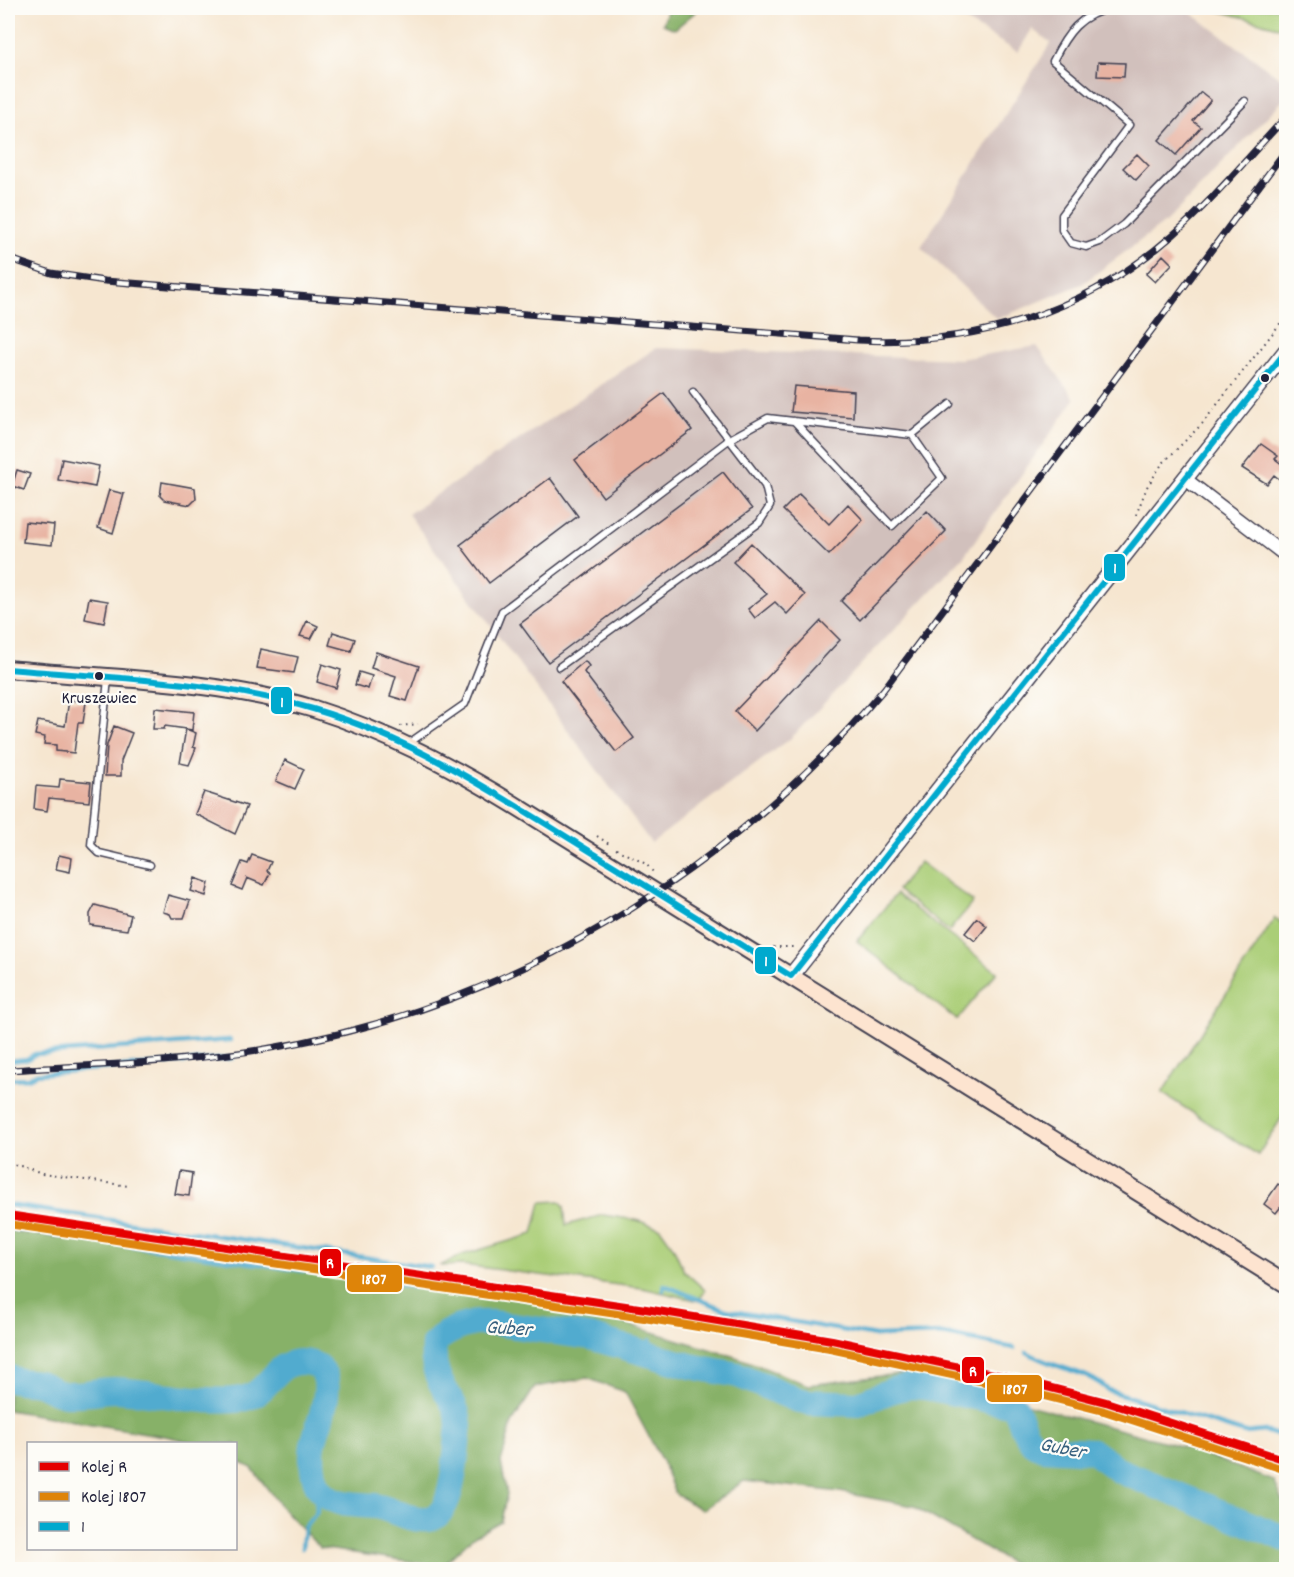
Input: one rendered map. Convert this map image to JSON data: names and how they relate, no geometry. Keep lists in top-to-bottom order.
{
  "water": ["Guber"],
  "places": ["Kruszewiec"],
  "lines": ["transit line 1", "rail line R", "rail line 1807"],
  "legend": ["Kolej R", "Kolej 1807", "1"]
}
